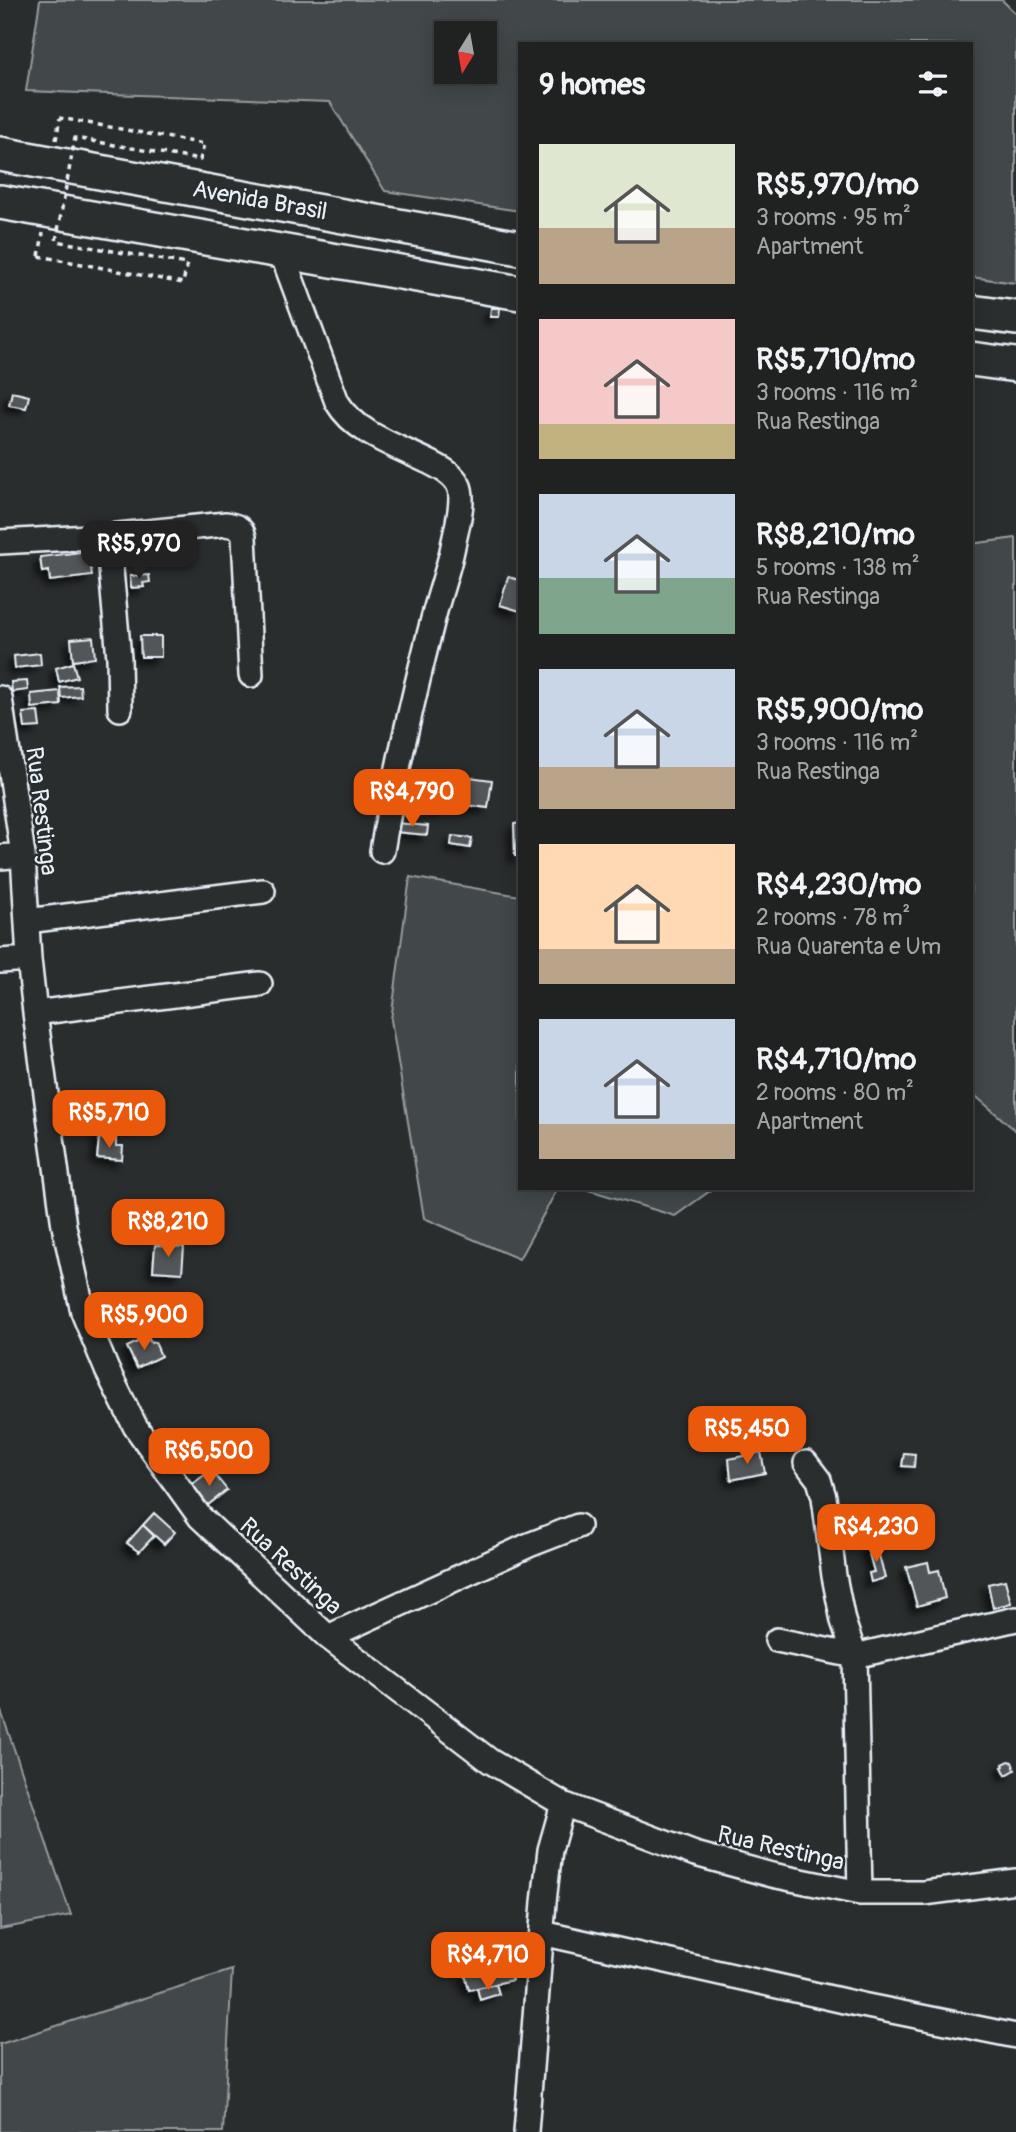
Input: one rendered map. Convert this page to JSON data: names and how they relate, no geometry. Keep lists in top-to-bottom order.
{
  "streets": {
    "highway": ["Avenida Brasil"],
    "street": ["Rua Restinga"]
  },
  "north": "bottom",
  "page": {
    "heading": "9 homes",
    "list": [
      {
        "name": "R$5,970/mo",
        "note": "3 rooms · 95 m² · Apartment"
      },
      {
        "name": "R$5,710/mo",
        "note": "3 rooms · 116 m² · Rua Restinga"
      },
      {
        "name": "R$8,210/mo",
        "note": "5 rooms · 138 m² · Rua Restinga"
      },
      {
        "name": "R$5,900/mo",
        "note": "3 rooms · 116 m² · Rua Restinga"
      },
      {
        "name": "R$4,230/mo",
        "note": "2 rooms · 78 m² · Rua Quarenta e Um"
      },
      {
        "name": "R$4,710/mo",
        "note": "2 rooms · 80 m² · Apartment"
      }
    ],
    "price": [
      "R$5,970",
      "R$4,790",
      "R$5,710",
      "R$8,210",
      "R$5,900",
      "R$5,450",
      "R$6,500",
      "R$4,230",
      "R$4,710"
    ]
  }
}
